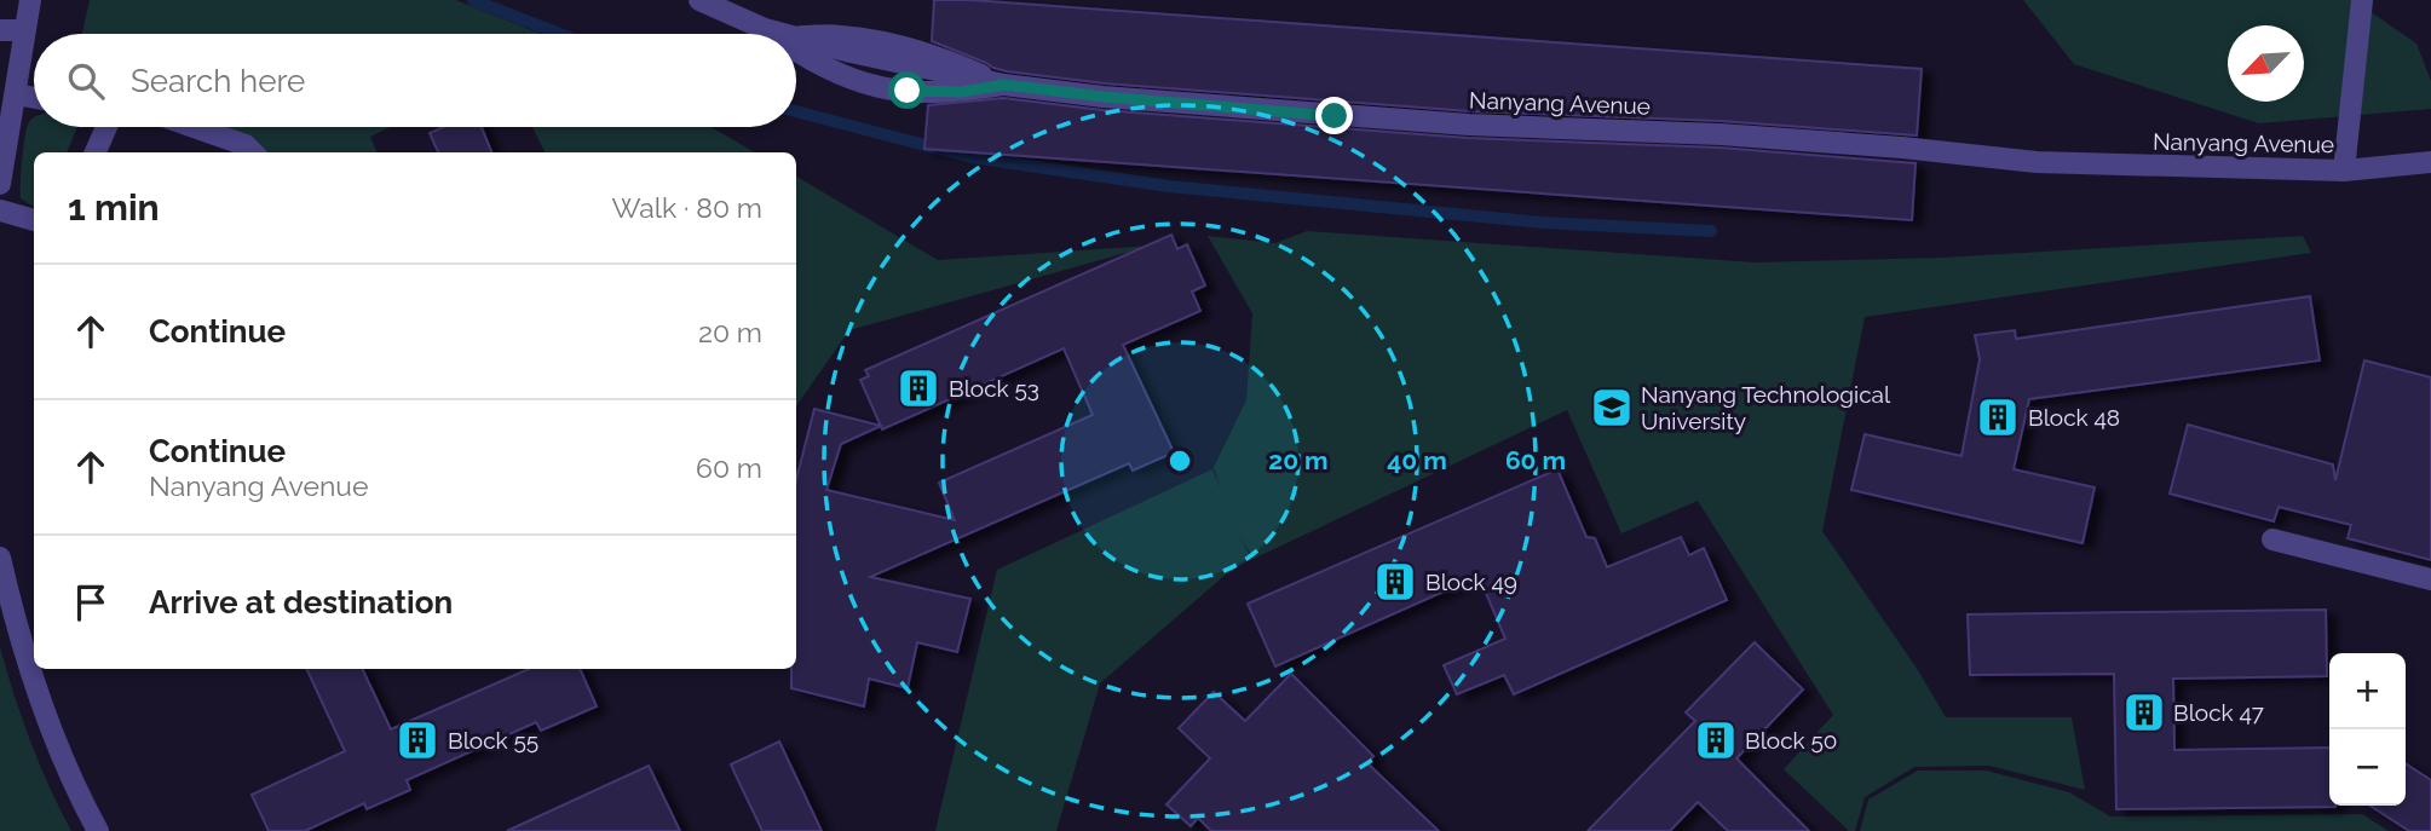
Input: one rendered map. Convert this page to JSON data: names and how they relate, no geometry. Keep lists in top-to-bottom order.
{
  "streets": {
    "street": ["Nanyang Avenue"]
  },
  "places": {
    "building": [
      "Block 53",
      "Block 48",
      "Block 49",
      "Block 47",
      "Block 55",
      "Block 50"
    ],
    "school or university": ["Nanyang Technological University"]
  },
  "north": "bottom left",
  "page": {
    "search": "Search here",
    "heading": ["1 min", "Walk · 80 m"],
    "list": [
      ["Continue", "20 m"],
      ["Continue", "Nanyang Avenue", "60 m"],
      "Arrive at destination"
    ],
    "map_buttons": ["+", "−"]
  },
  "rings": ["20 m", "40 m", "60 m"]
}
